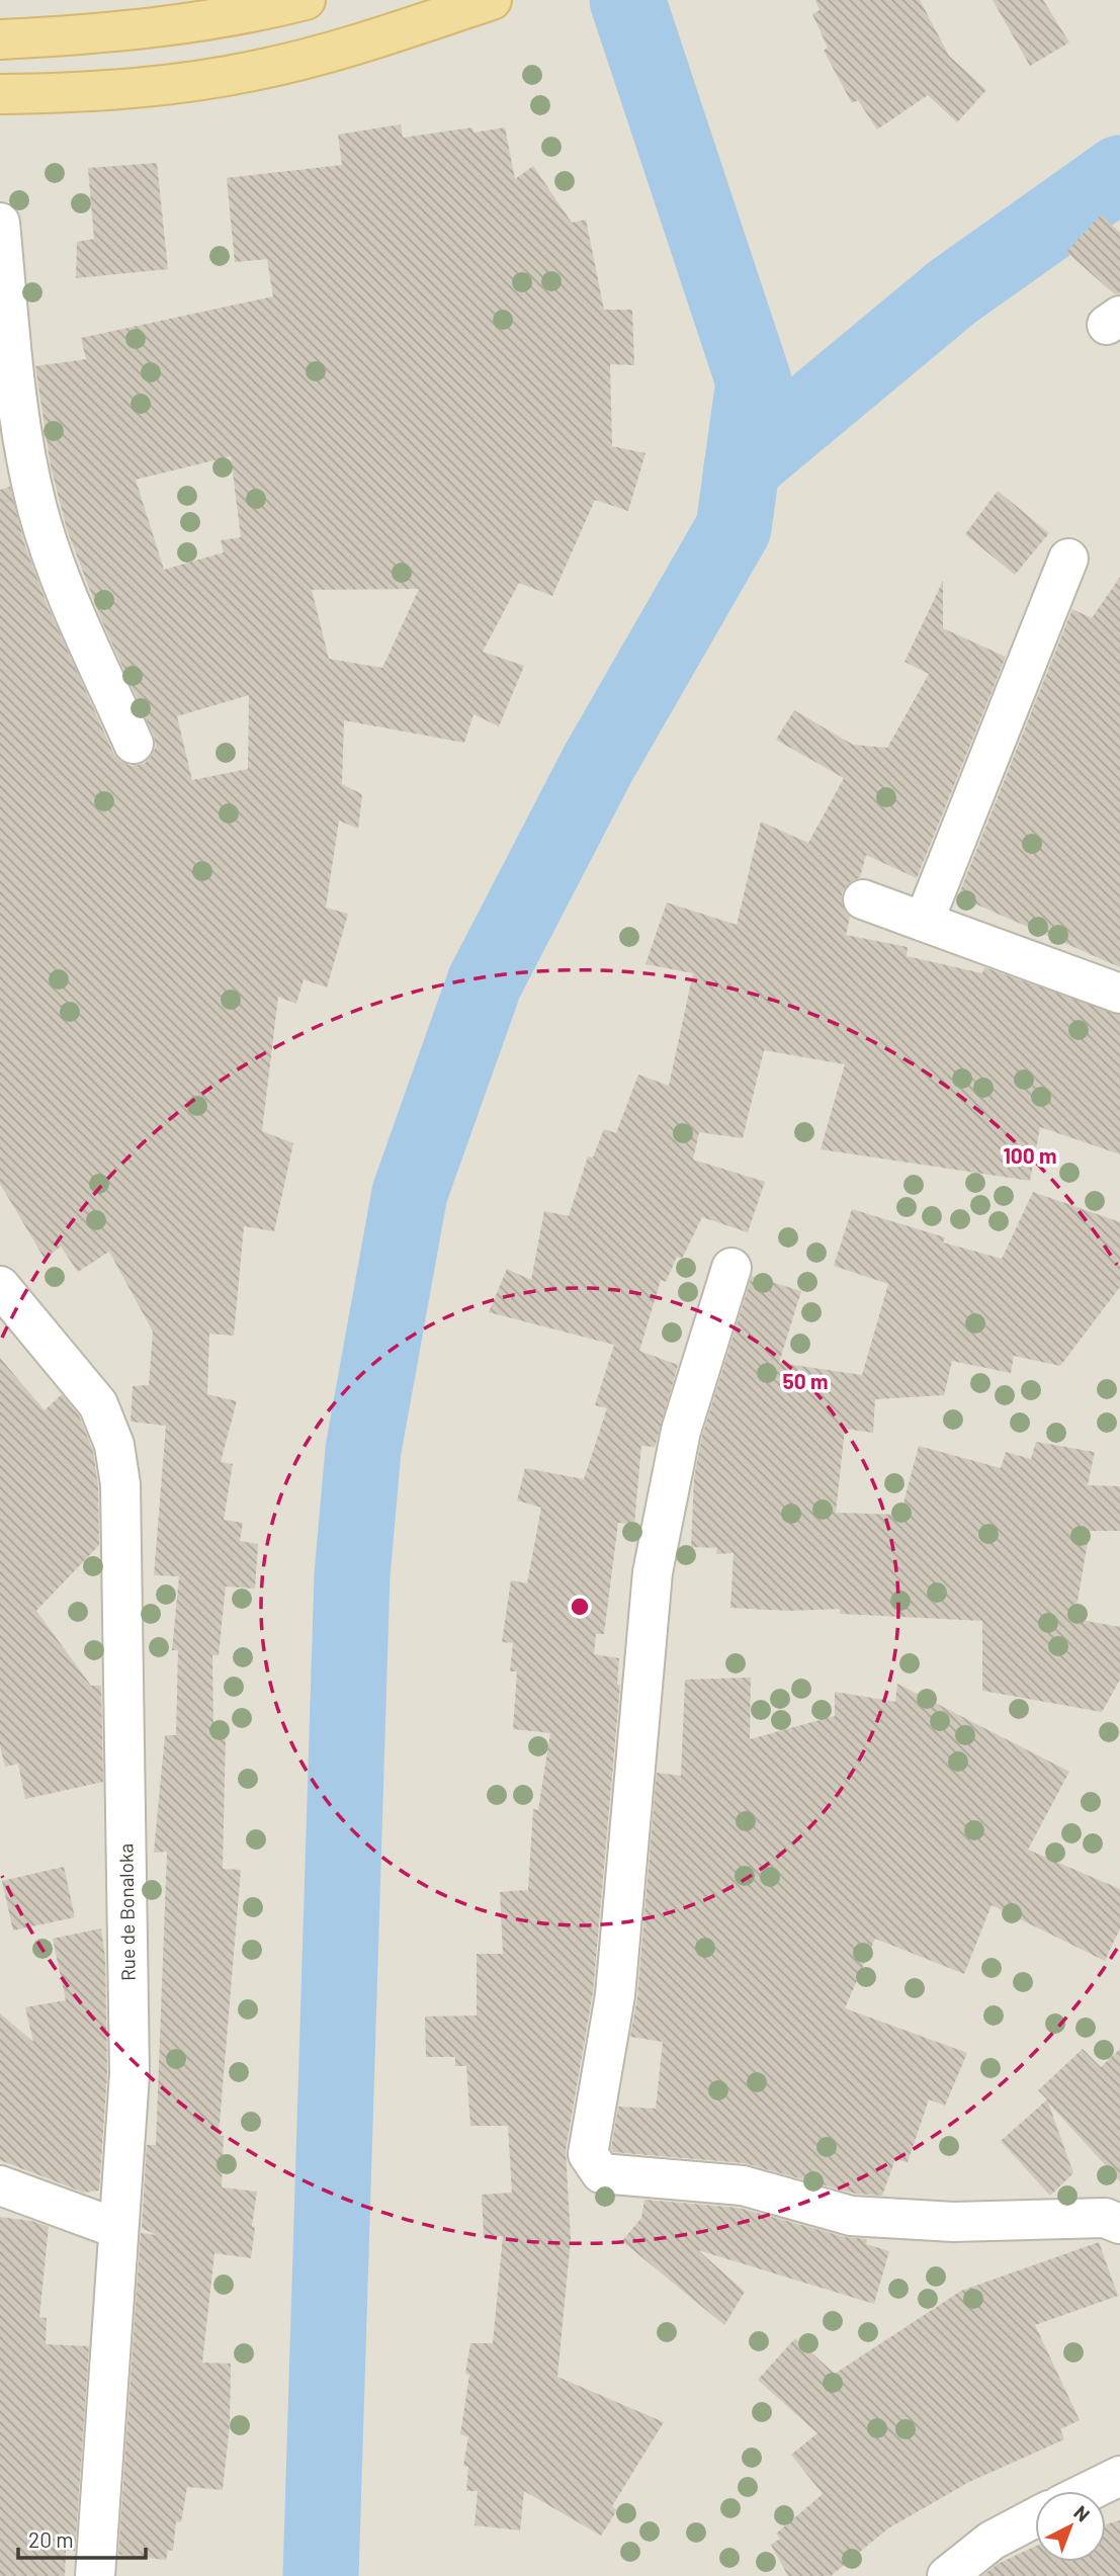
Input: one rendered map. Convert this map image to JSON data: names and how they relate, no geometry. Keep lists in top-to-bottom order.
{
  "streets": {
    "street": ["Rue de Bonaloka"]
  },
  "scale_bar": "20 m",
  "north": "top right",
  "rings": ["100 m", "50 m"]
}
